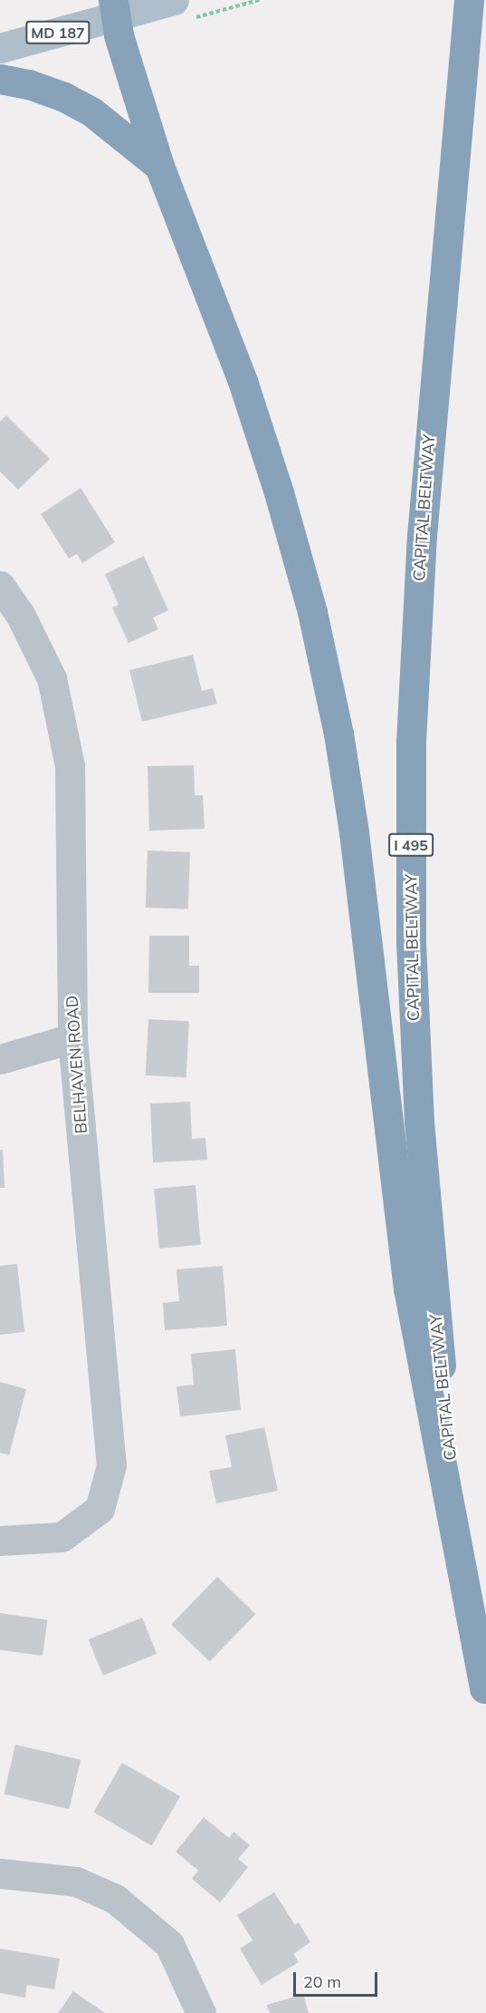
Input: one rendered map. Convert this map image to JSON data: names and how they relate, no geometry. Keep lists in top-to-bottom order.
{
  "streets": {
    "highway": ["CAPITAL BELTWAY", "I 495"],
    "main road": ["MD 187"],
    "street": ["BELHAVEN ROAD"]
  },
  "scale_bar": "20 m"
}
